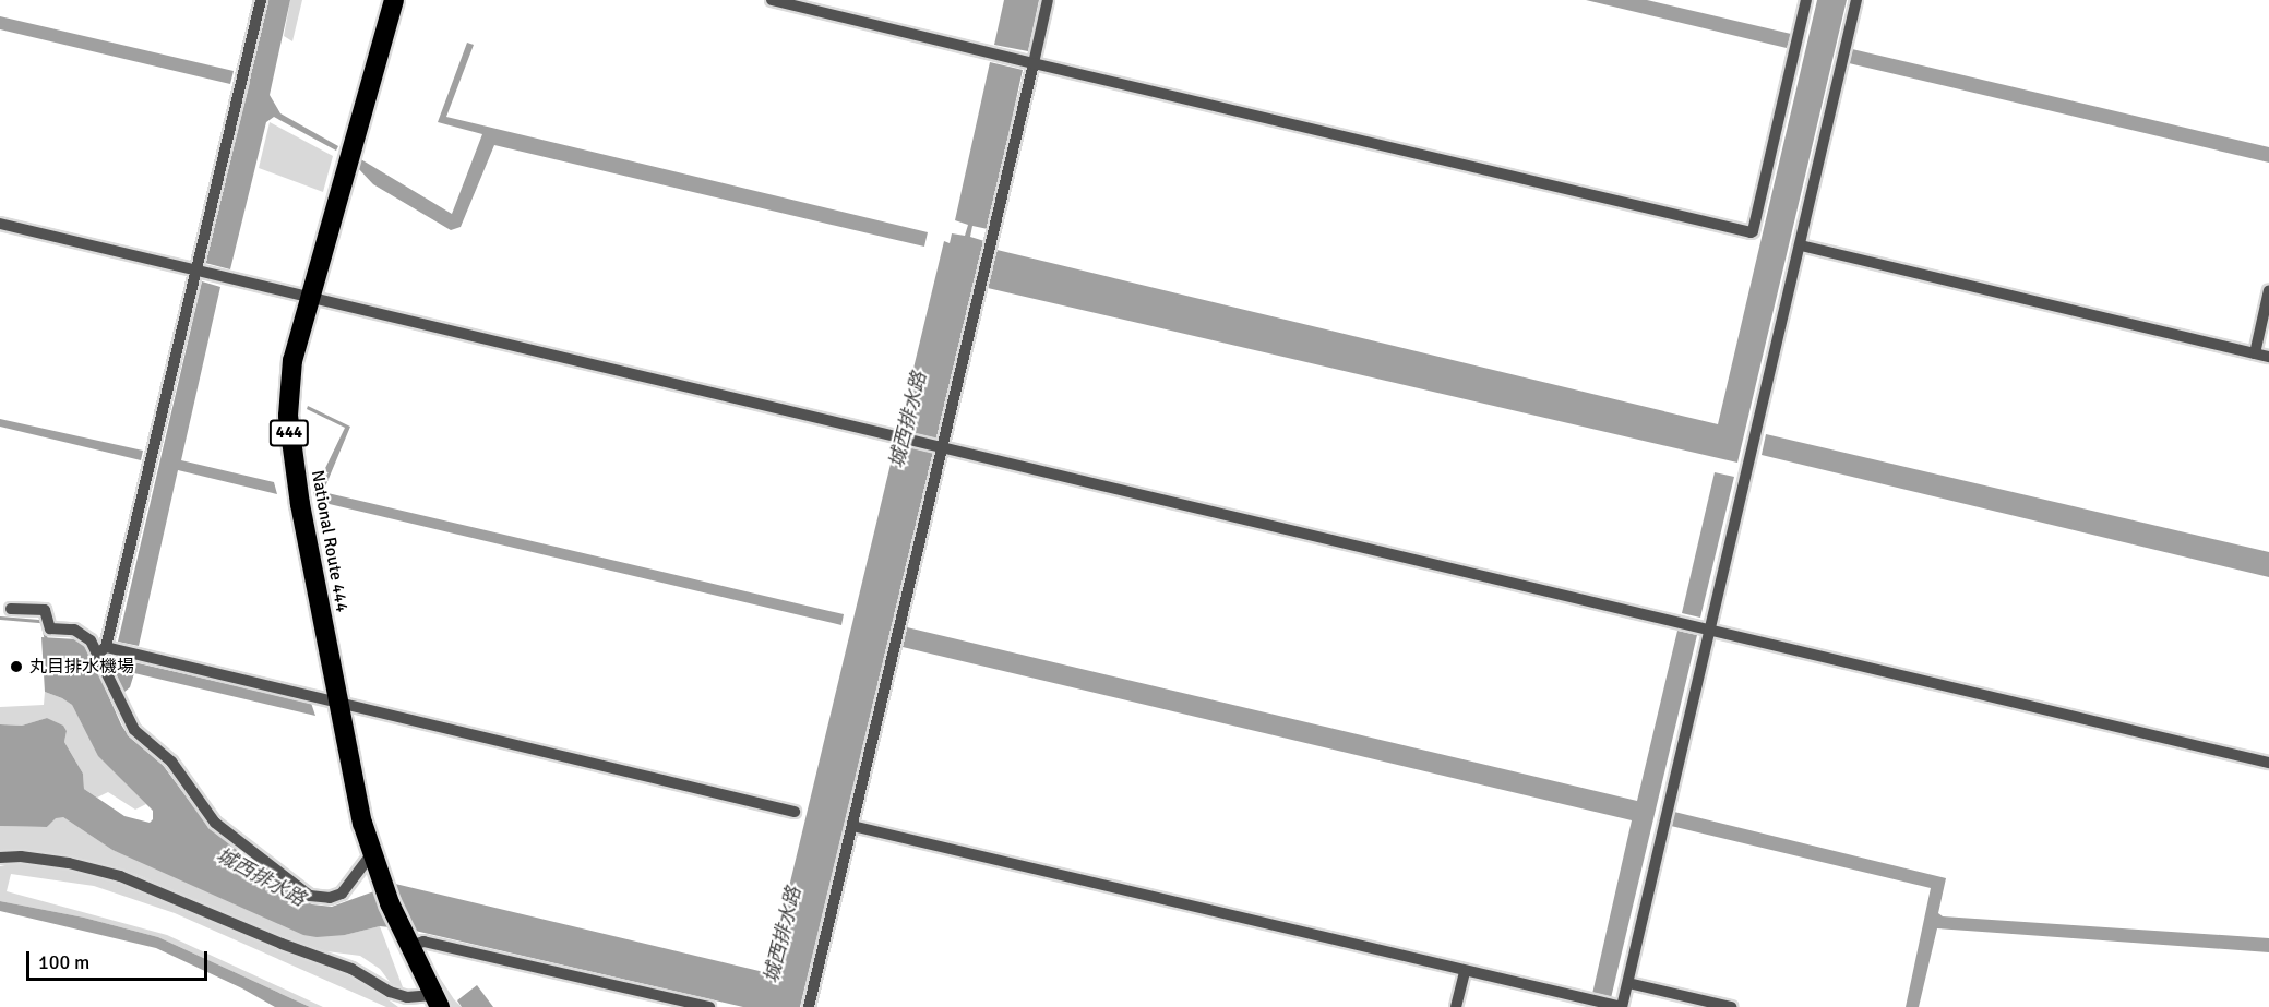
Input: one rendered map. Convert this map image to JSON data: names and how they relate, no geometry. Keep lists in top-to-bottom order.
{
  "streets": {
    "highway": ["444", "National Route 444"]
  },
  "water": ["城西排水路"],
  "places": ["丸目排水機場"],
  "scale_bar": "100 m"
}
